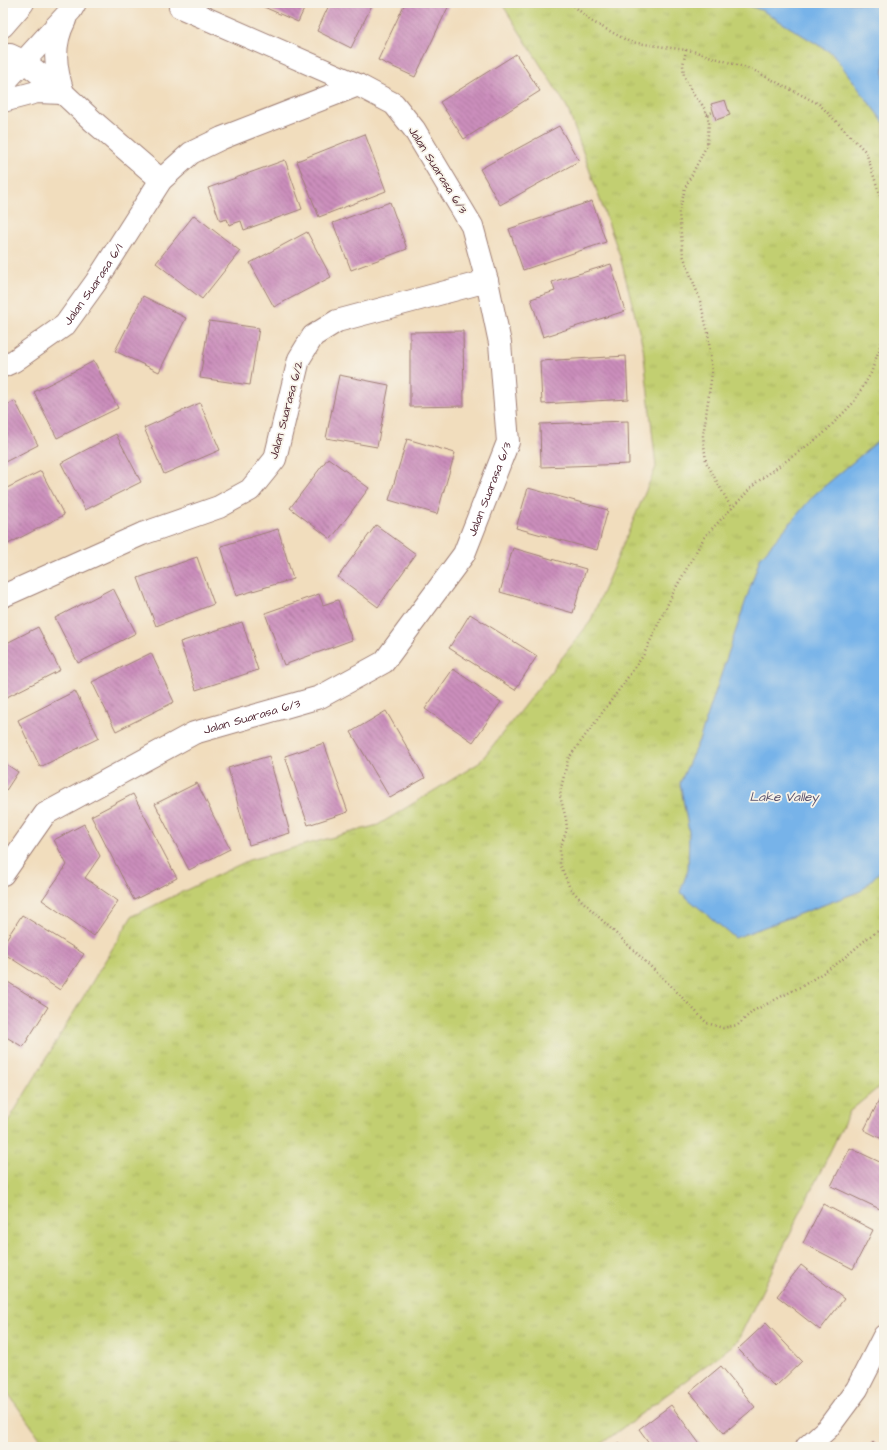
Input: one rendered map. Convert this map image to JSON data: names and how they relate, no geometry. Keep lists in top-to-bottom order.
{
  "streets": {
    "street": ["Jalan Suarasa 6/3", "Jalan Suarasa 6/1", "Jalan Suarasa 6/2"]
  },
  "crossings": [
    ["Jalan Suarasa 6/3", "Jalan Suarasa 6/1"],
    ["Jalan Suarasa 6/3", "Jalan Suarasa 6/2"]
  ],
  "water": ["Lake Valley"]
}
